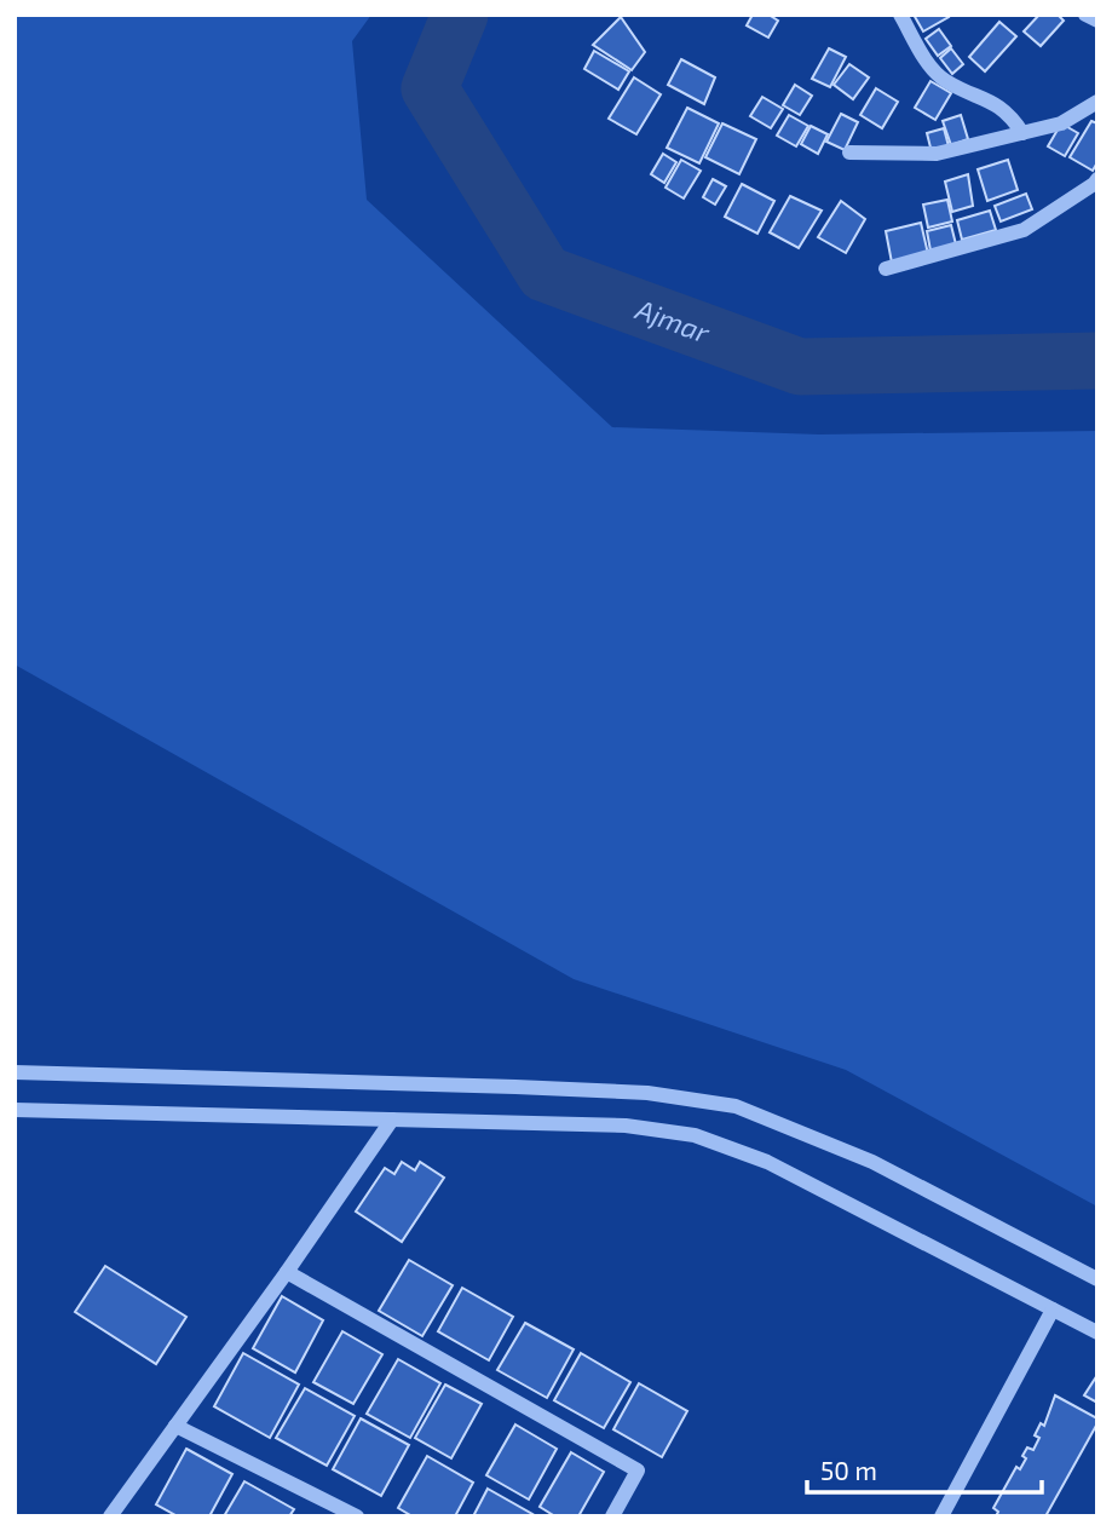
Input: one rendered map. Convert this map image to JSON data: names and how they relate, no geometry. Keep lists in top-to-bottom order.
{
  "water": ["Ajmar"],
  "scale_bar": "50 m"
}
